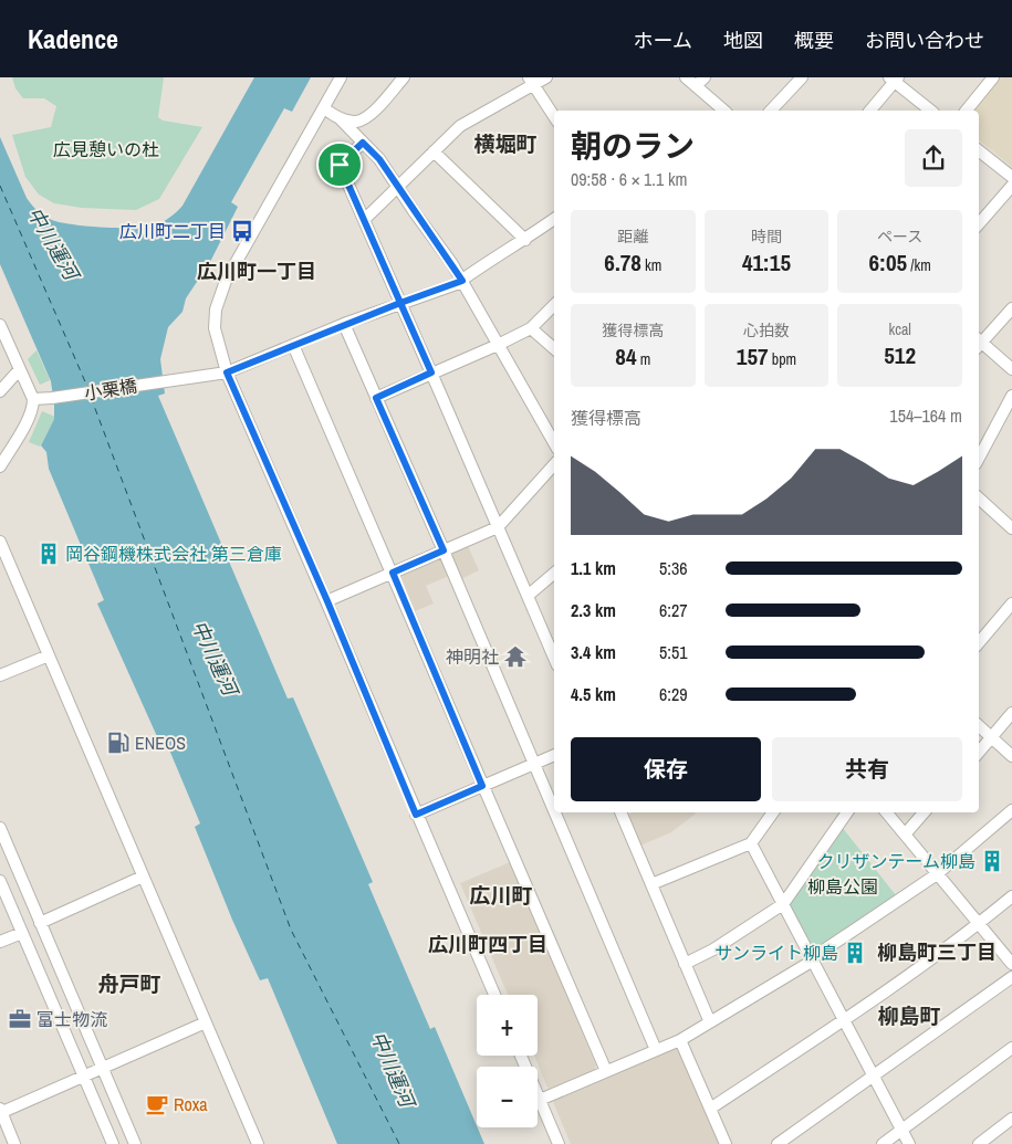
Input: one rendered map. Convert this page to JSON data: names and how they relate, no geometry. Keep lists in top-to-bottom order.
{
  "streets": {
    "street": ["小栗橋"]
  },
  "districts": [
    "横堀町",
    "広川町一丁目",
    "広川町",
    "広川町四丁目",
    "柳島町三丁目",
    "舟戸町",
    "柳島町"
  ],
  "water": ["中川運河"],
  "parks": ["広見憩いの杜", "柳島公園"],
  "places": {
    "bus stop": ["広川町二丁目"],
    "building": ["岡谷鋼機株式会社 第三倉庫", "クリザンテーム柳島", "サンライト柳島"],
    "temple": ["神明社"],
    "fuel station": ["ENEOS"],
    "office": ["富士物流"],
    "cafe": ["Roxa"]
  },
  "page": {
    "header": "Kadence",
    "nav": [
      "ホーム",
      "地図",
      "概要",
      "お問い合わせ"
    ],
    "heading": ["朝のラン", "09:58 · 6 × 1.1 km"],
    "stats": [
      ["距離", "6.78 km"],
      ["時間", "41:15"],
      ["ペース", "6:05 /km"],
      ["獲得標高", "84 m"],
      ["心拍数", "157 bpm"],
      ["kcal", "512"]
    ],
    "chart": ["獲得標高", "154–164 m"],
    "list": [
      {
        "name": "1.1 km",
        "note": "5:36"
      },
      {
        "name": "2.3 km",
        "note": "6:27"
      },
      {
        "name": "3.4 km",
        "note": "5:51"
      },
      {
        "name": "4.5 km",
        "note": "6:29"
      }
    ],
    "buttons": ["保存", "共有"],
    "map_buttons": ["+", "−"]
  }
}
